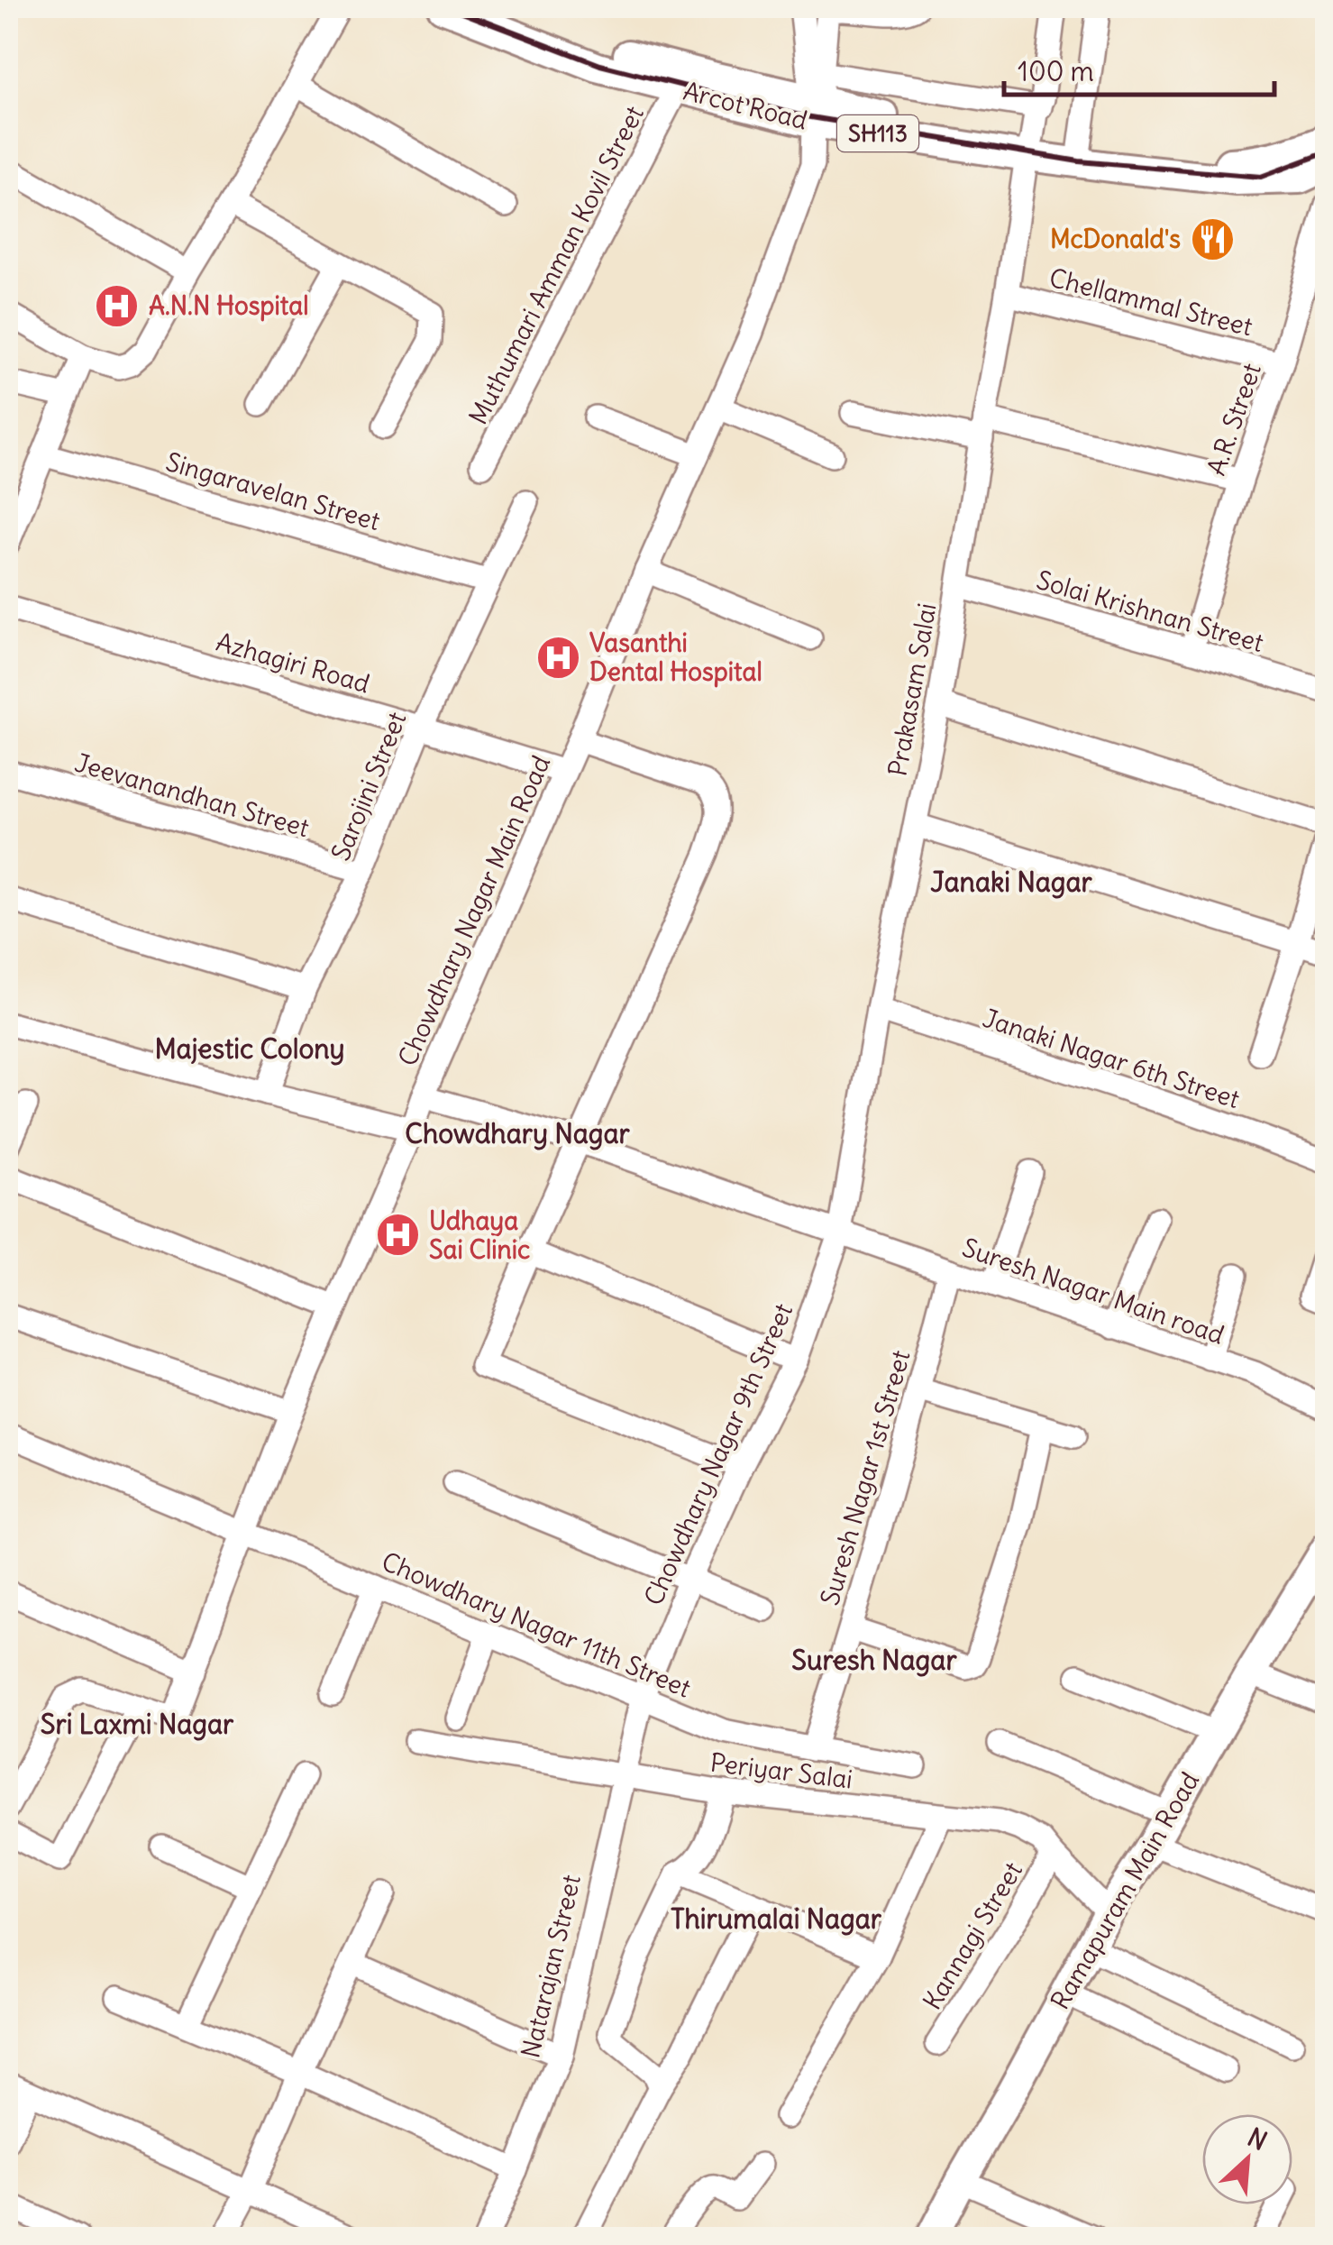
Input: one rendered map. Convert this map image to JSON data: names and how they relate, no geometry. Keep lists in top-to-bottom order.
{
  "streets": {
    "main road": ["Arcot Road", "SH113", "Ramapuram Main Road"],
    "street": [
      "Muthumari Amman Kovil Street",
      "Chellammal Street",
      "A.R. Street",
      "Singaravelan Street",
      "Solai Krishnan Street",
      "Azhagiri Road",
      "Prakasam Salai",
      "Sarojini Street",
      "Jeevanandhan Street",
      "Chowdhary Nagar Main Road",
      "Janaki Nagar 6th Street",
      "Suresh Nagar Main road",
      "Chowdhary Nagar 9th Street",
      "Suresh Nagar 1st Street",
      "Chowdhary Nagar 11th Street",
      "Periyar Salai",
      "Kannagi Street",
      "Natarajan Street"
    ]
  },
  "crossings": [
    ["Arcot Road", "Muthumari Amman Kovil Street"],
    ["Arcot Road", "Prakasam Salai"],
    ["Arcot Road", "Chowdhary Nagar Main Road"],
    ["Chellammal Street", "A.R. Street"],
    ["Chellammal Street", "Prakasam Salai"],
    ["A.R. Street", "Solai Krishnan Street"],
    ["Singaravelan Street", "Sarojini Street"],
    ["Solai Krishnan Street", "Prakasam Salai"],
    ["Azhagiri Road", "Sarojini Street"],
    ["Azhagiri Road", "Chowdhary Nagar Main Road"],
    ["Prakasam Salai", "Janaki Nagar 6th Street"],
    ["Prakasam Salai", "Suresh Nagar Main road"],
    ["Prakasam Salai", "Chowdhary Nagar 9th Street"],
    ["Sarojini Street", "Jeevanandhan Street"],
    ["Chowdhary Nagar Main Road", "Suresh Nagar Main road"],
    ["Chowdhary Nagar Main Road", "Chowdhary Nagar 11th Street"],
    ["Suresh Nagar Main road", "Chowdhary Nagar 9th Street"],
    ["Suresh Nagar Main road", "Suresh Nagar 1st Street"],
    ["Chowdhary Nagar 9th Street", "Chowdhary Nagar 11th Street"],
    ["Chowdhary Nagar 9th Street", "Natarajan Street"],
    ["Suresh Nagar 1st Street", "Chowdhary Nagar 11th Street"],
    ["Chowdhary Nagar 11th Street", "Natarajan Street"],
    ["Periyar Salai", "Ramapuram Main Road"],
    ["Periyar Salai", "Kannagi Street"],
    ["Periyar Salai", "Natarajan Street"]
  ],
  "districts": [
    "Janaki Nagar",
    "Majestic Colony",
    "Chowdhary Nagar",
    "Suresh Nagar",
    "Sri Laxmi Nagar",
    "Thirumalai Nagar"
  ],
  "places": {
    "restaurant": ["McDonald's"],
    "hospital": ["A.N.N Hospital", "Vasanthi Dental Hospital", "Udhaya Sai Clinic"]
  },
  "scale_bar": "100 m",
  "north": "top right"
}
